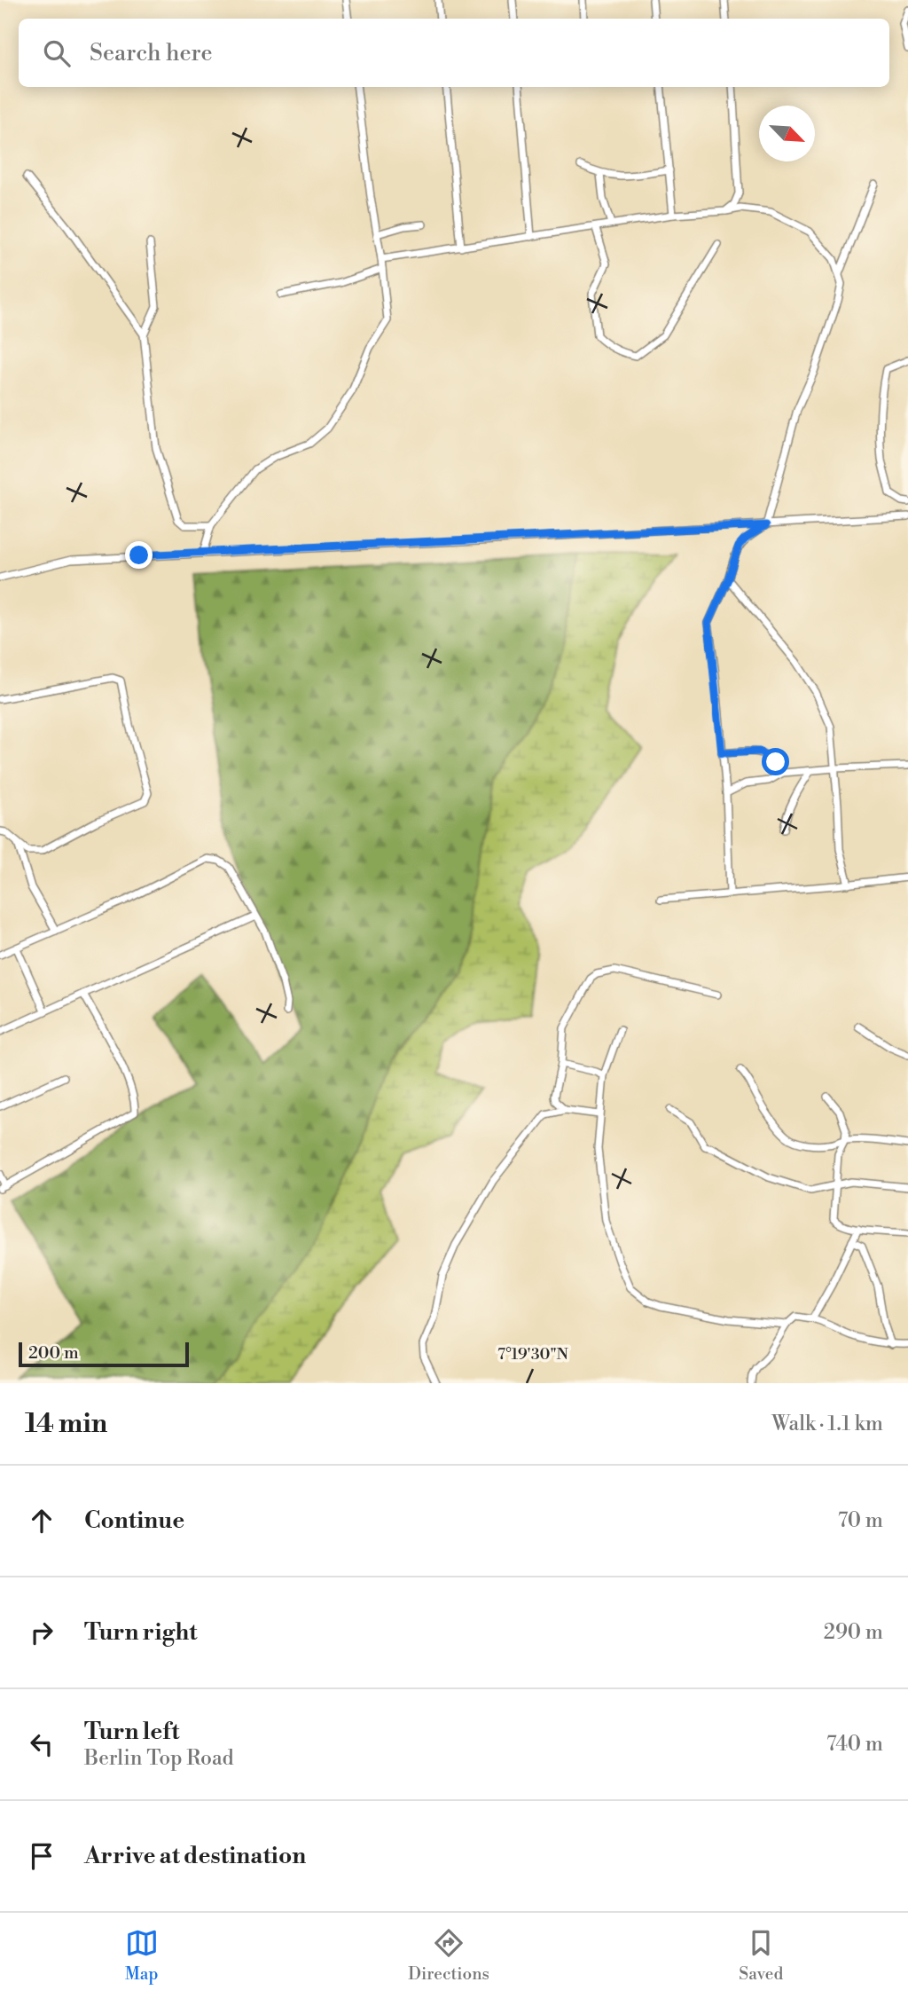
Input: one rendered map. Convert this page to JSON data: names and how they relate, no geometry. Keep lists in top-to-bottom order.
{
  "scale_bar": "200 m",
  "north": "bottom right",
  "page": {
    "search": "Search here",
    "scale": "200 m",
    "heading": ["14 min", "Walk · 1.1 km"],
    "list": [
      ["Continue", "70 m"],
      ["Turn right", "290 m"],
      ["Turn left", "Berlin Top Road", "740 m"],
      "Arrive at destination"
    ],
    "nav": ["Map", "Directions", "Saved"]
  },
  "coordinates": ["7°19'30\"N"]
}
